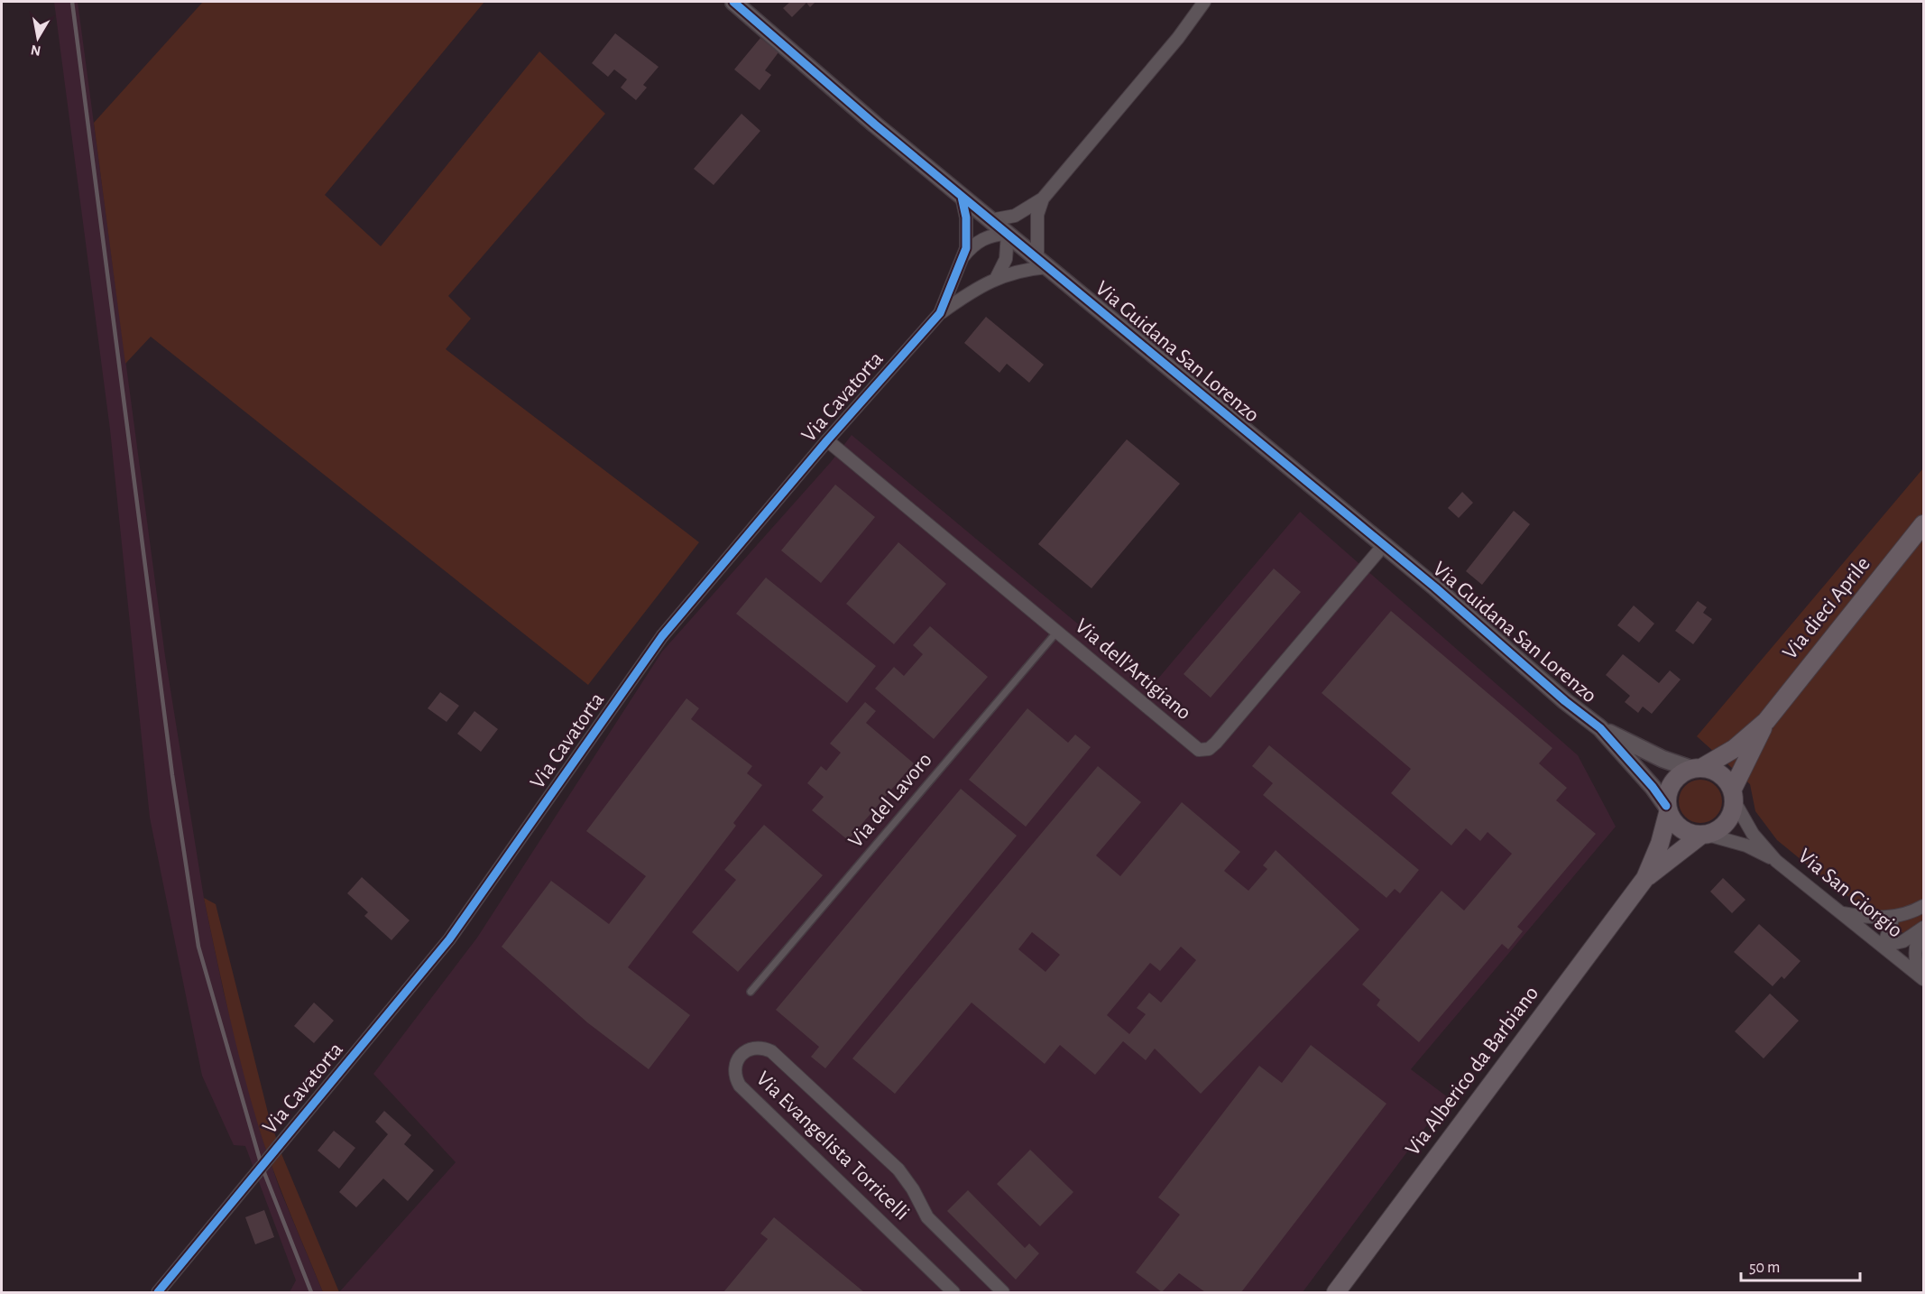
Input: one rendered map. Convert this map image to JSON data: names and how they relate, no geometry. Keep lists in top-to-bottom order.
{
  "streets": {
    "main road": ["Via dieci Aprile", "Via Alberico da Barbiano"],
    "street": [
      "Via Guidana San Lorenzo",
      "Via Cavatorta",
      "Via dell'Artigiano",
      "Via San Giorgio",
      "Via Evangelista Torricelli"
    ],
    "lane": ["Via del Lavoro"]
  },
  "crossings": [
    ["Via Guidana San Lorenzo", "Via Cavatorta"],
    ["Via Guidana San Lorenzo", "Via dell'Artigiano"],
    ["Via Cavatorta", "Via dell'Artigiano"],
    ["Via dieci Aprile", "Via San Giorgio"],
    ["Via dieci Aprile", "Via Alberico da Barbiano"],
    ["Via dell'Artigiano", "Via del Lavoro"],
    ["Via San Giorgio", "Via Alberico da Barbiano"]
  ],
  "scale_bar": "50 m",
  "north": "bottom"
}
